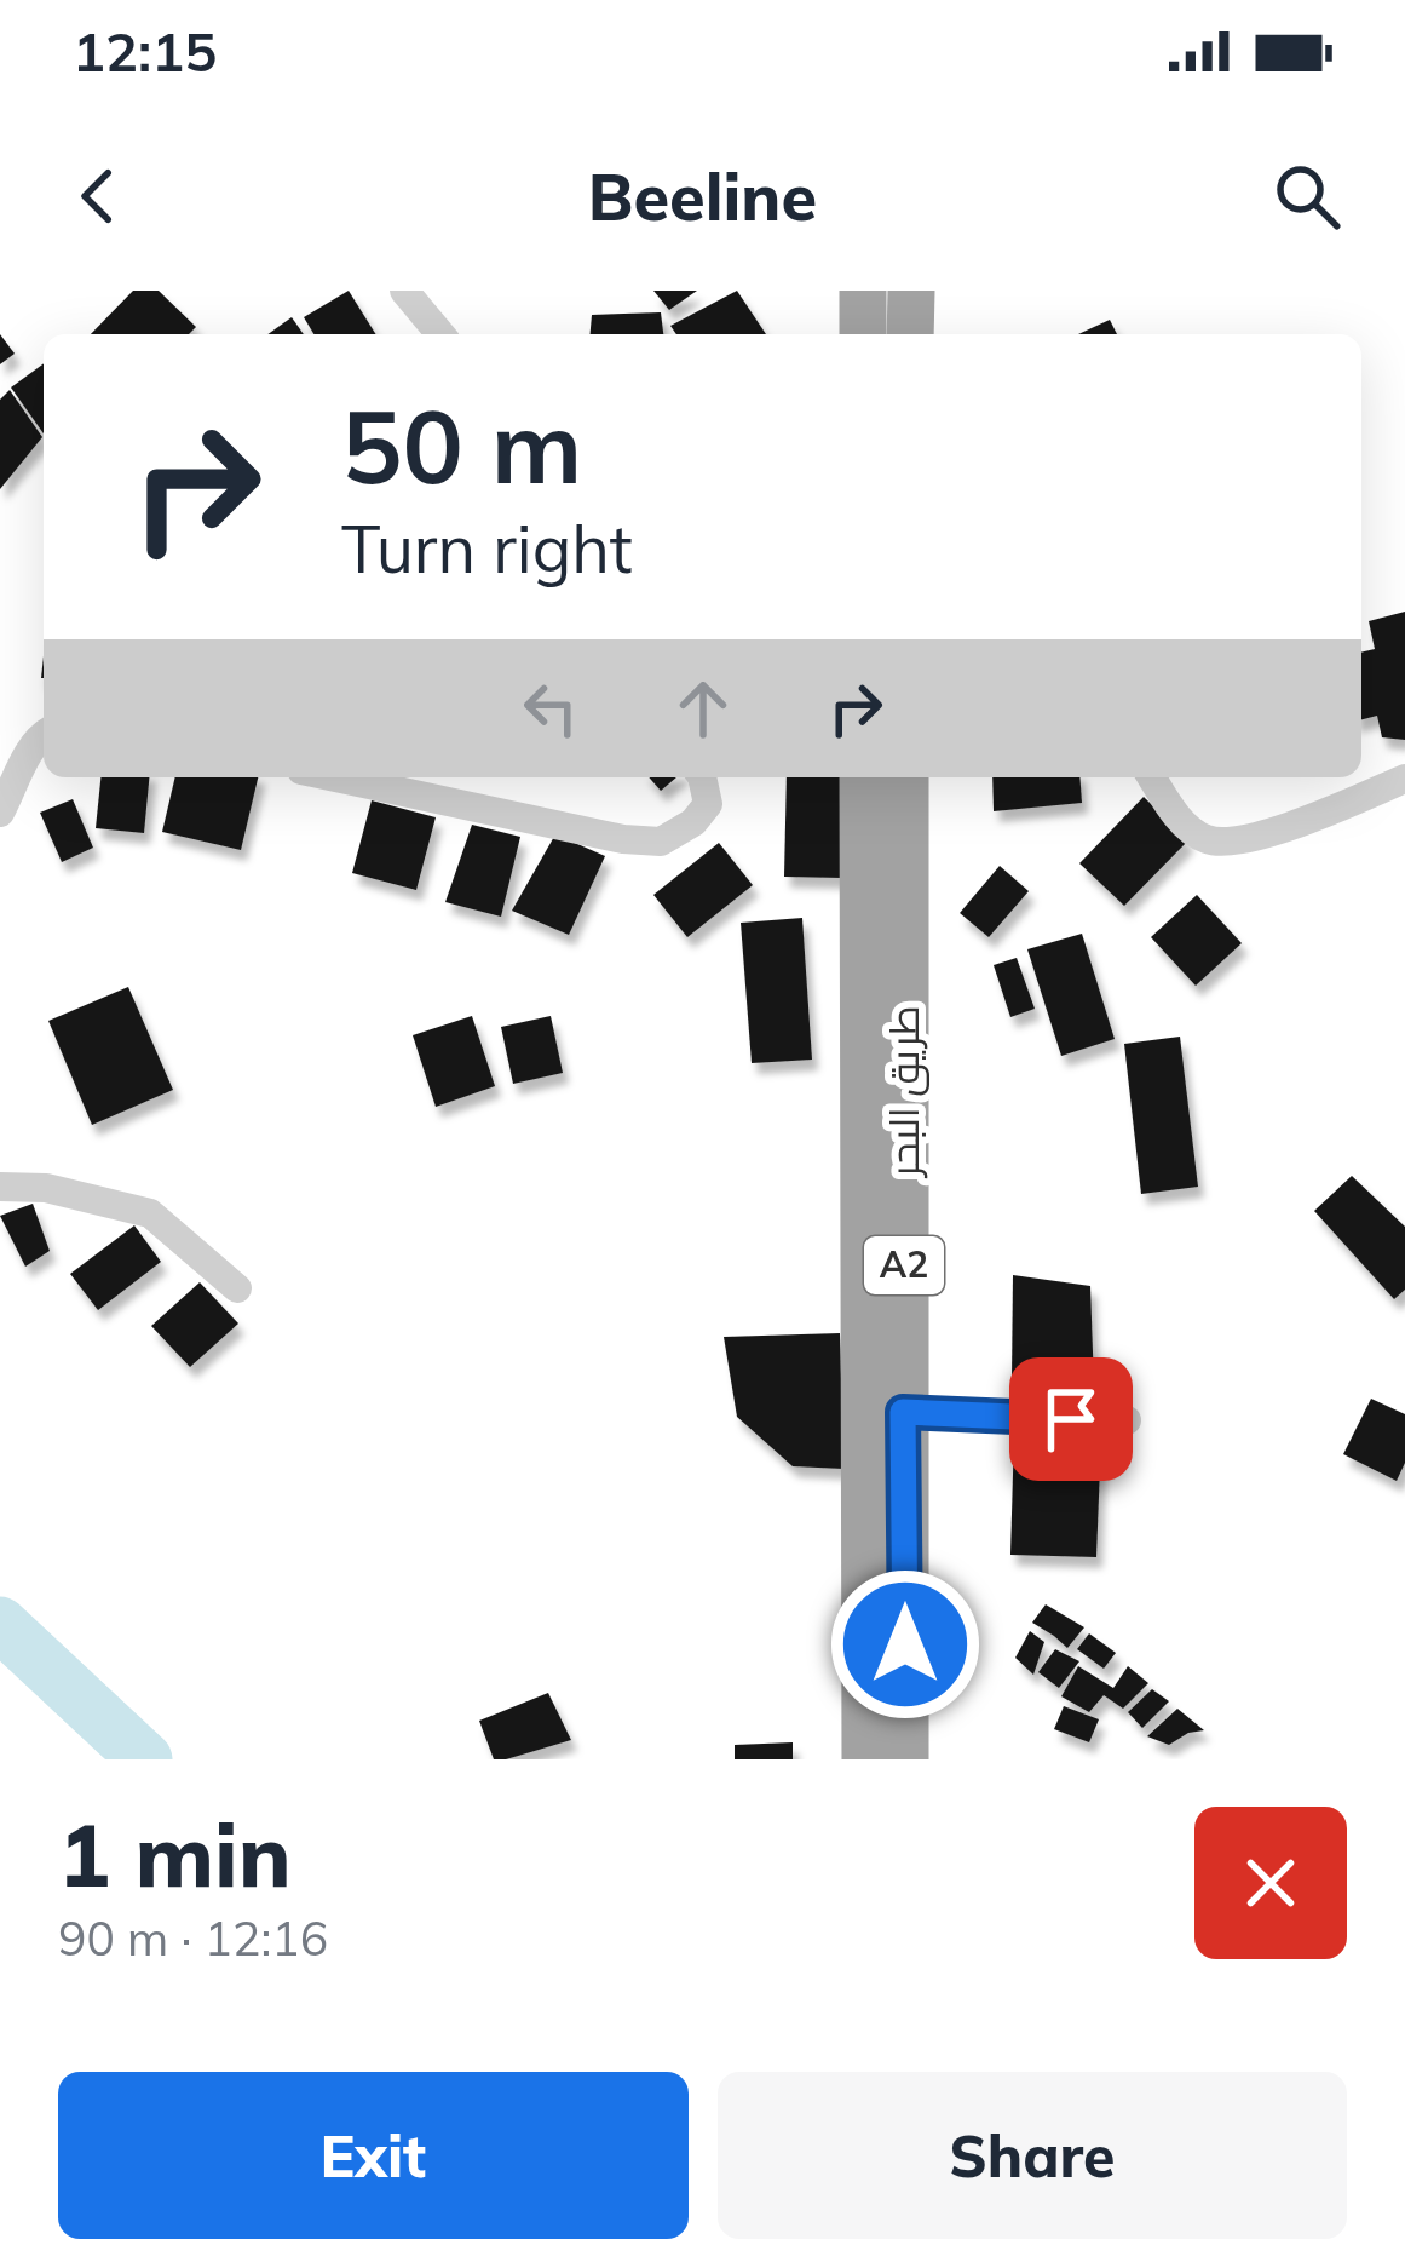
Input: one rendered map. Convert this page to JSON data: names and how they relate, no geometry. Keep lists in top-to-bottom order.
{
  "streets": {
    "highway": ["طريق البحر", "A2"]
  },
  "page": {
    "status": "12:15",
    "header": "Beeline",
    "turn": ["50 m", "Turn right"],
    "heading": ["1 min", "90 m · 12:16"],
    "buttons": ["Exit", "Share"]
  }
}
